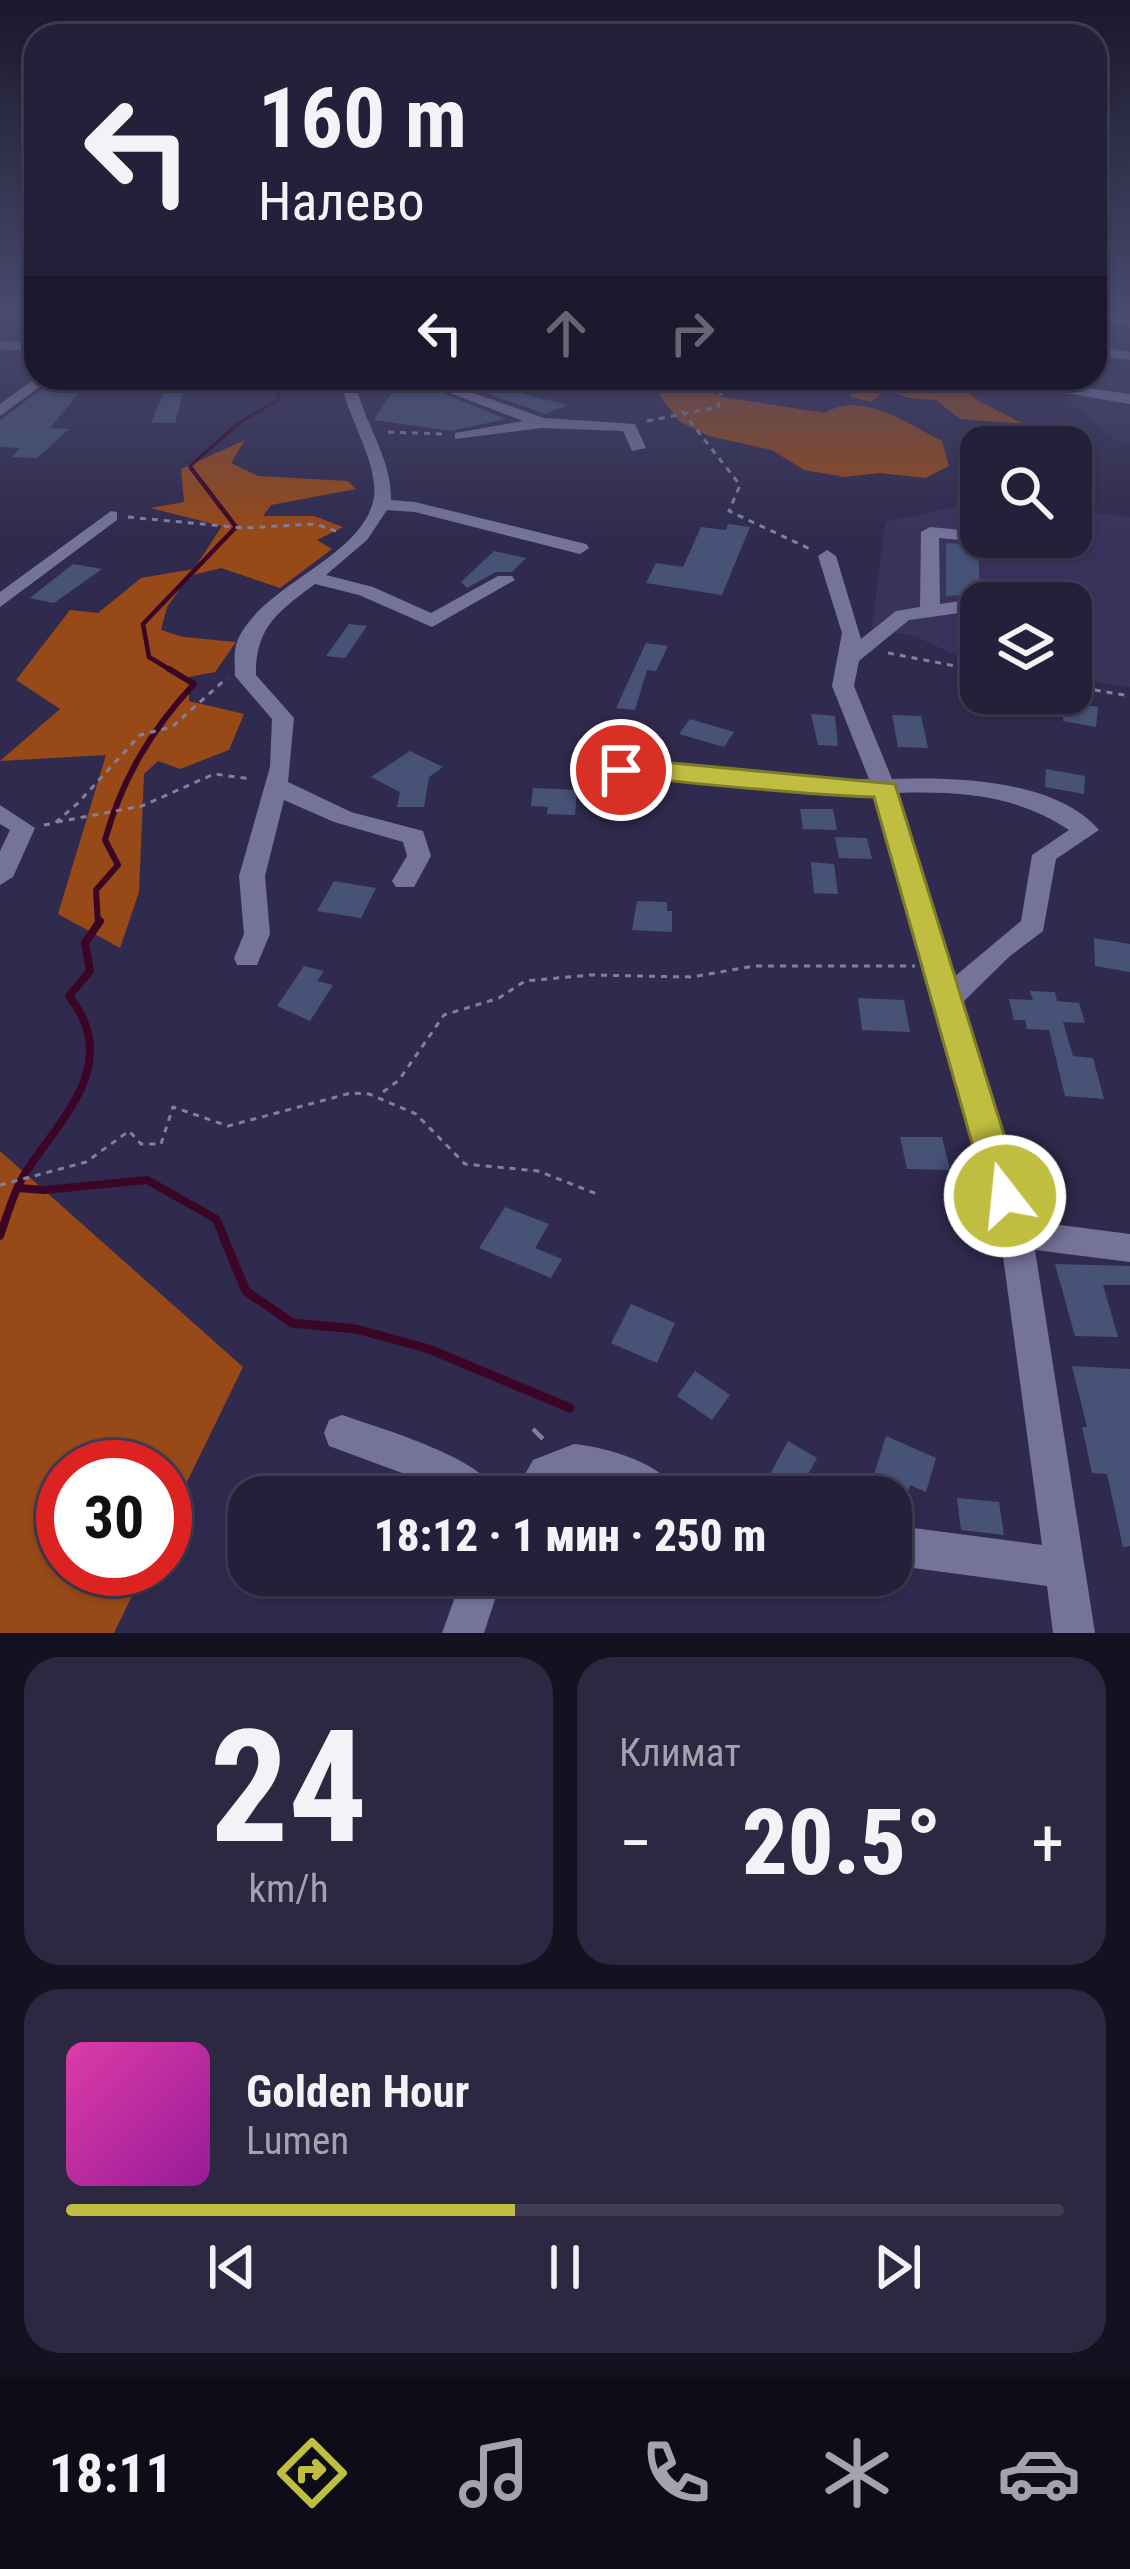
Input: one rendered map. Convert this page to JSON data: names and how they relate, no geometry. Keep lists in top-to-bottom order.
{
  "page": {
    "turn": ["160 m", "Налево"],
    "limit": "30",
    "trip": "18:12 · 1 мин · 250 m",
    "tile": [
      ["24", "km/h"],
      "Климат"
    ],
    "heat": ["−", "20.5°", "+"],
    "song": ["Golden Hour", "Lumen"],
    "tabs": "18:11"
  }
}
